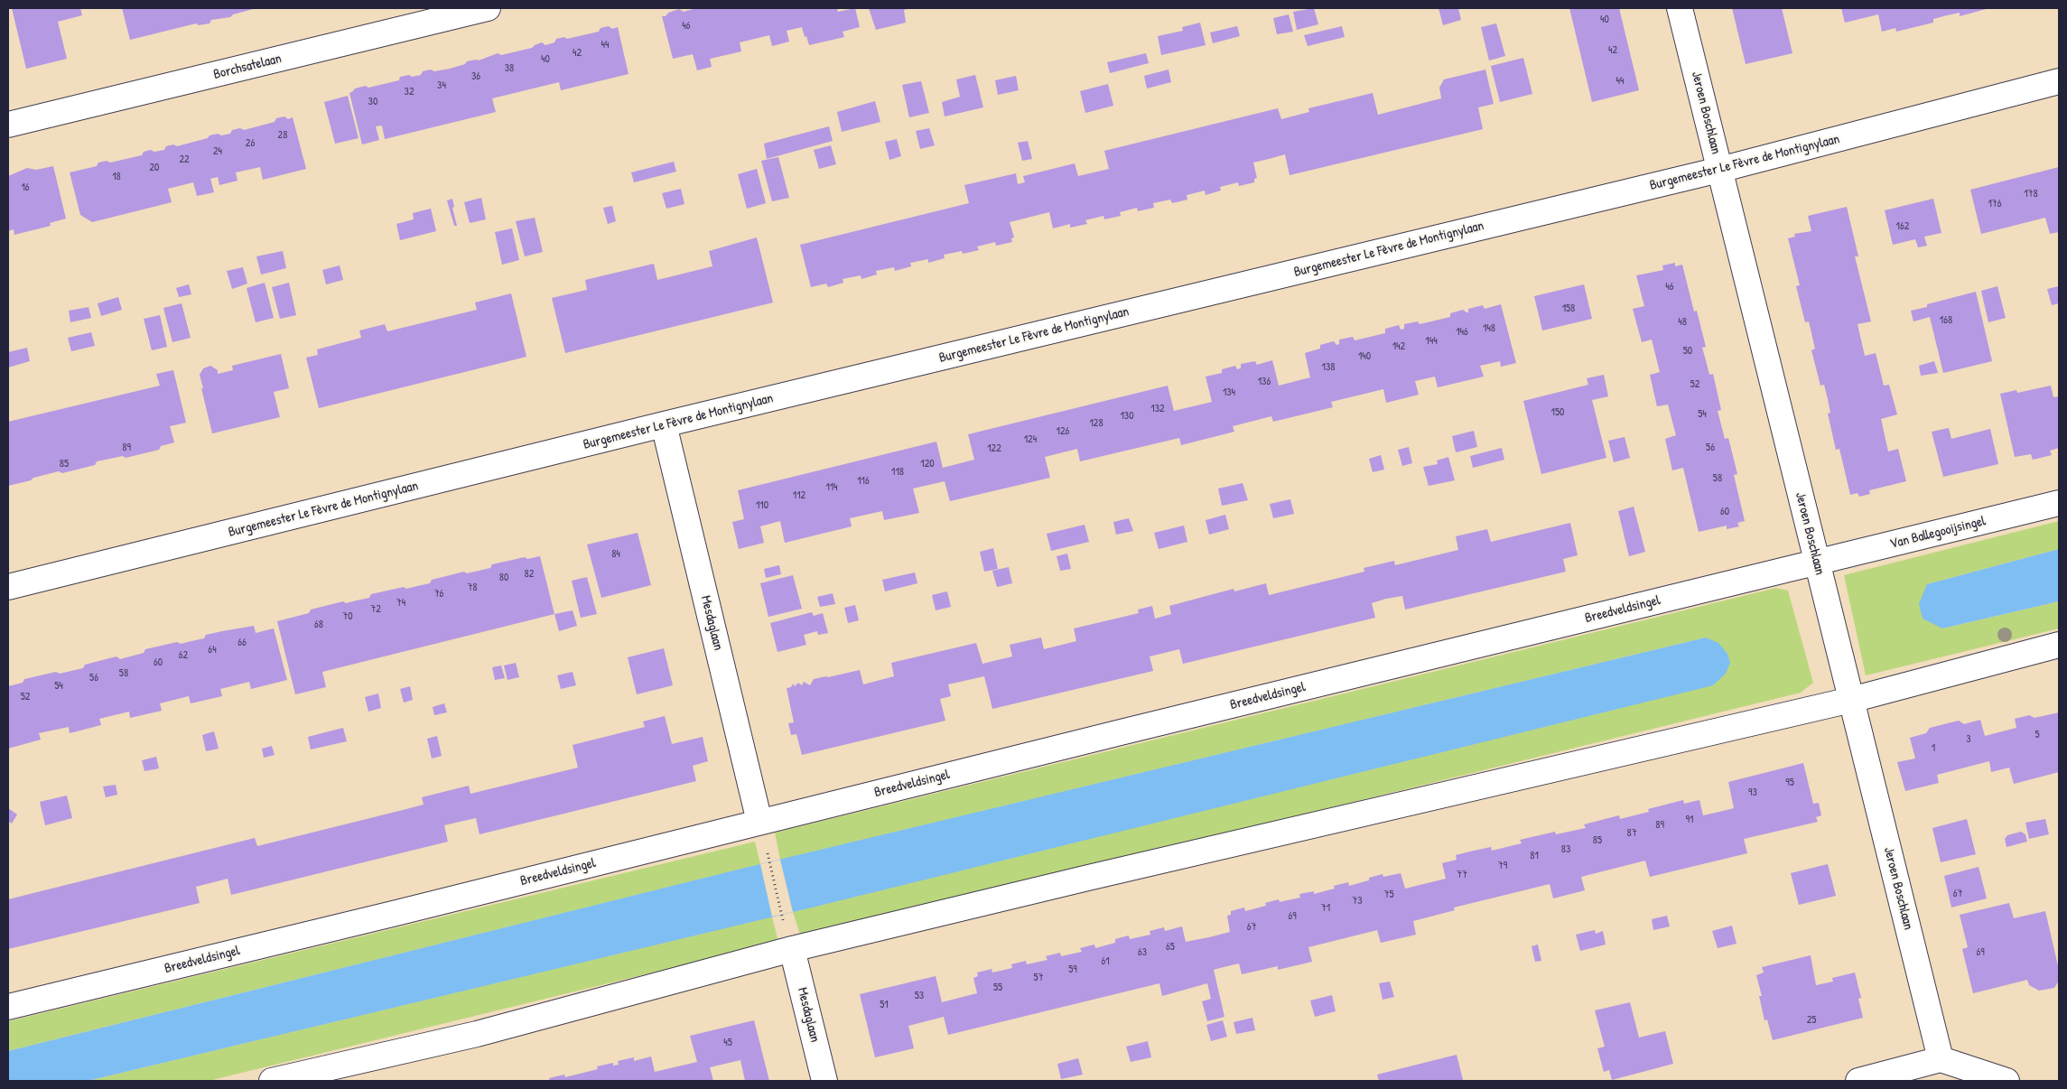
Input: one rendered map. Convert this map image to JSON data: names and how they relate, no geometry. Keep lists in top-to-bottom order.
{
  "streets": {
    "street": [
      "Borchsatelaan",
      "Jeroen Boschlaan",
      "Burgemeester Le Fèvre de Montignylaan",
      "Van Ballegooijsingel",
      "Breedveldsingel",
      "Mesdaglaan"
    ]
  },
  "crossings": [
    ["Jeroen Boschlaan", "Burgemeester Le Fèvre de Montignylaan"],
    ["Jeroen Boschlaan", "Van Ballegooijsingel"],
    ["Jeroen Boschlaan", "Breedveldsingel"],
    ["Burgemeester Le Fèvre de Montignylaan", "Mesdaglaan"],
    ["Van Ballegooijsingel", "Breedveldsingel"],
    ["Breedveldsingel", "Mesdaglaan"]
  ],
  "house_numbers": [
    "40",
    "46",
    "44",
    "42",
    "42",
    "40",
    "38",
    "36",
    "44",
    "34",
    "32",
    "30",
    "28",
    "26",
    "24",
    "22",
    "20",
    "18",
    "16",
    "178",
    "176",
    "162",
    "46",
    "158",
    "168",
    "48",
    "148",
    "146",
    "144",
    "142",
    "50",
    "140",
    "138",
    "136",
    "52",
    "134",
    "132",
    "150",
    "54",
    "130",
    "128",
    "126",
    "124",
    "89",
    "56",
    "122",
    "85",
    "120",
    "118",
    "58",
    "116",
    "114",
    "112",
    "110",
    "60",
    "84",
    "82",
    "80",
    "78",
    "76",
    "74",
    "72",
    "70",
    "68",
    "66",
    "64",
    "62",
    "60",
    "58",
    "56",
    "54",
    "52",
    "5",
    "3",
    "1",
    "95",
    "93",
    "91",
    "89",
    "87",
    "85",
    "83",
    "81",
    "79",
    "77",
    "67",
    "75",
    "73",
    "71",
    "69",
    "67",
    "65",
    "63",
    "69",
    "61",
    "59",
    "57",
    "55",
    "53",
    "51",
    "25",
    "45"
  ]
}
